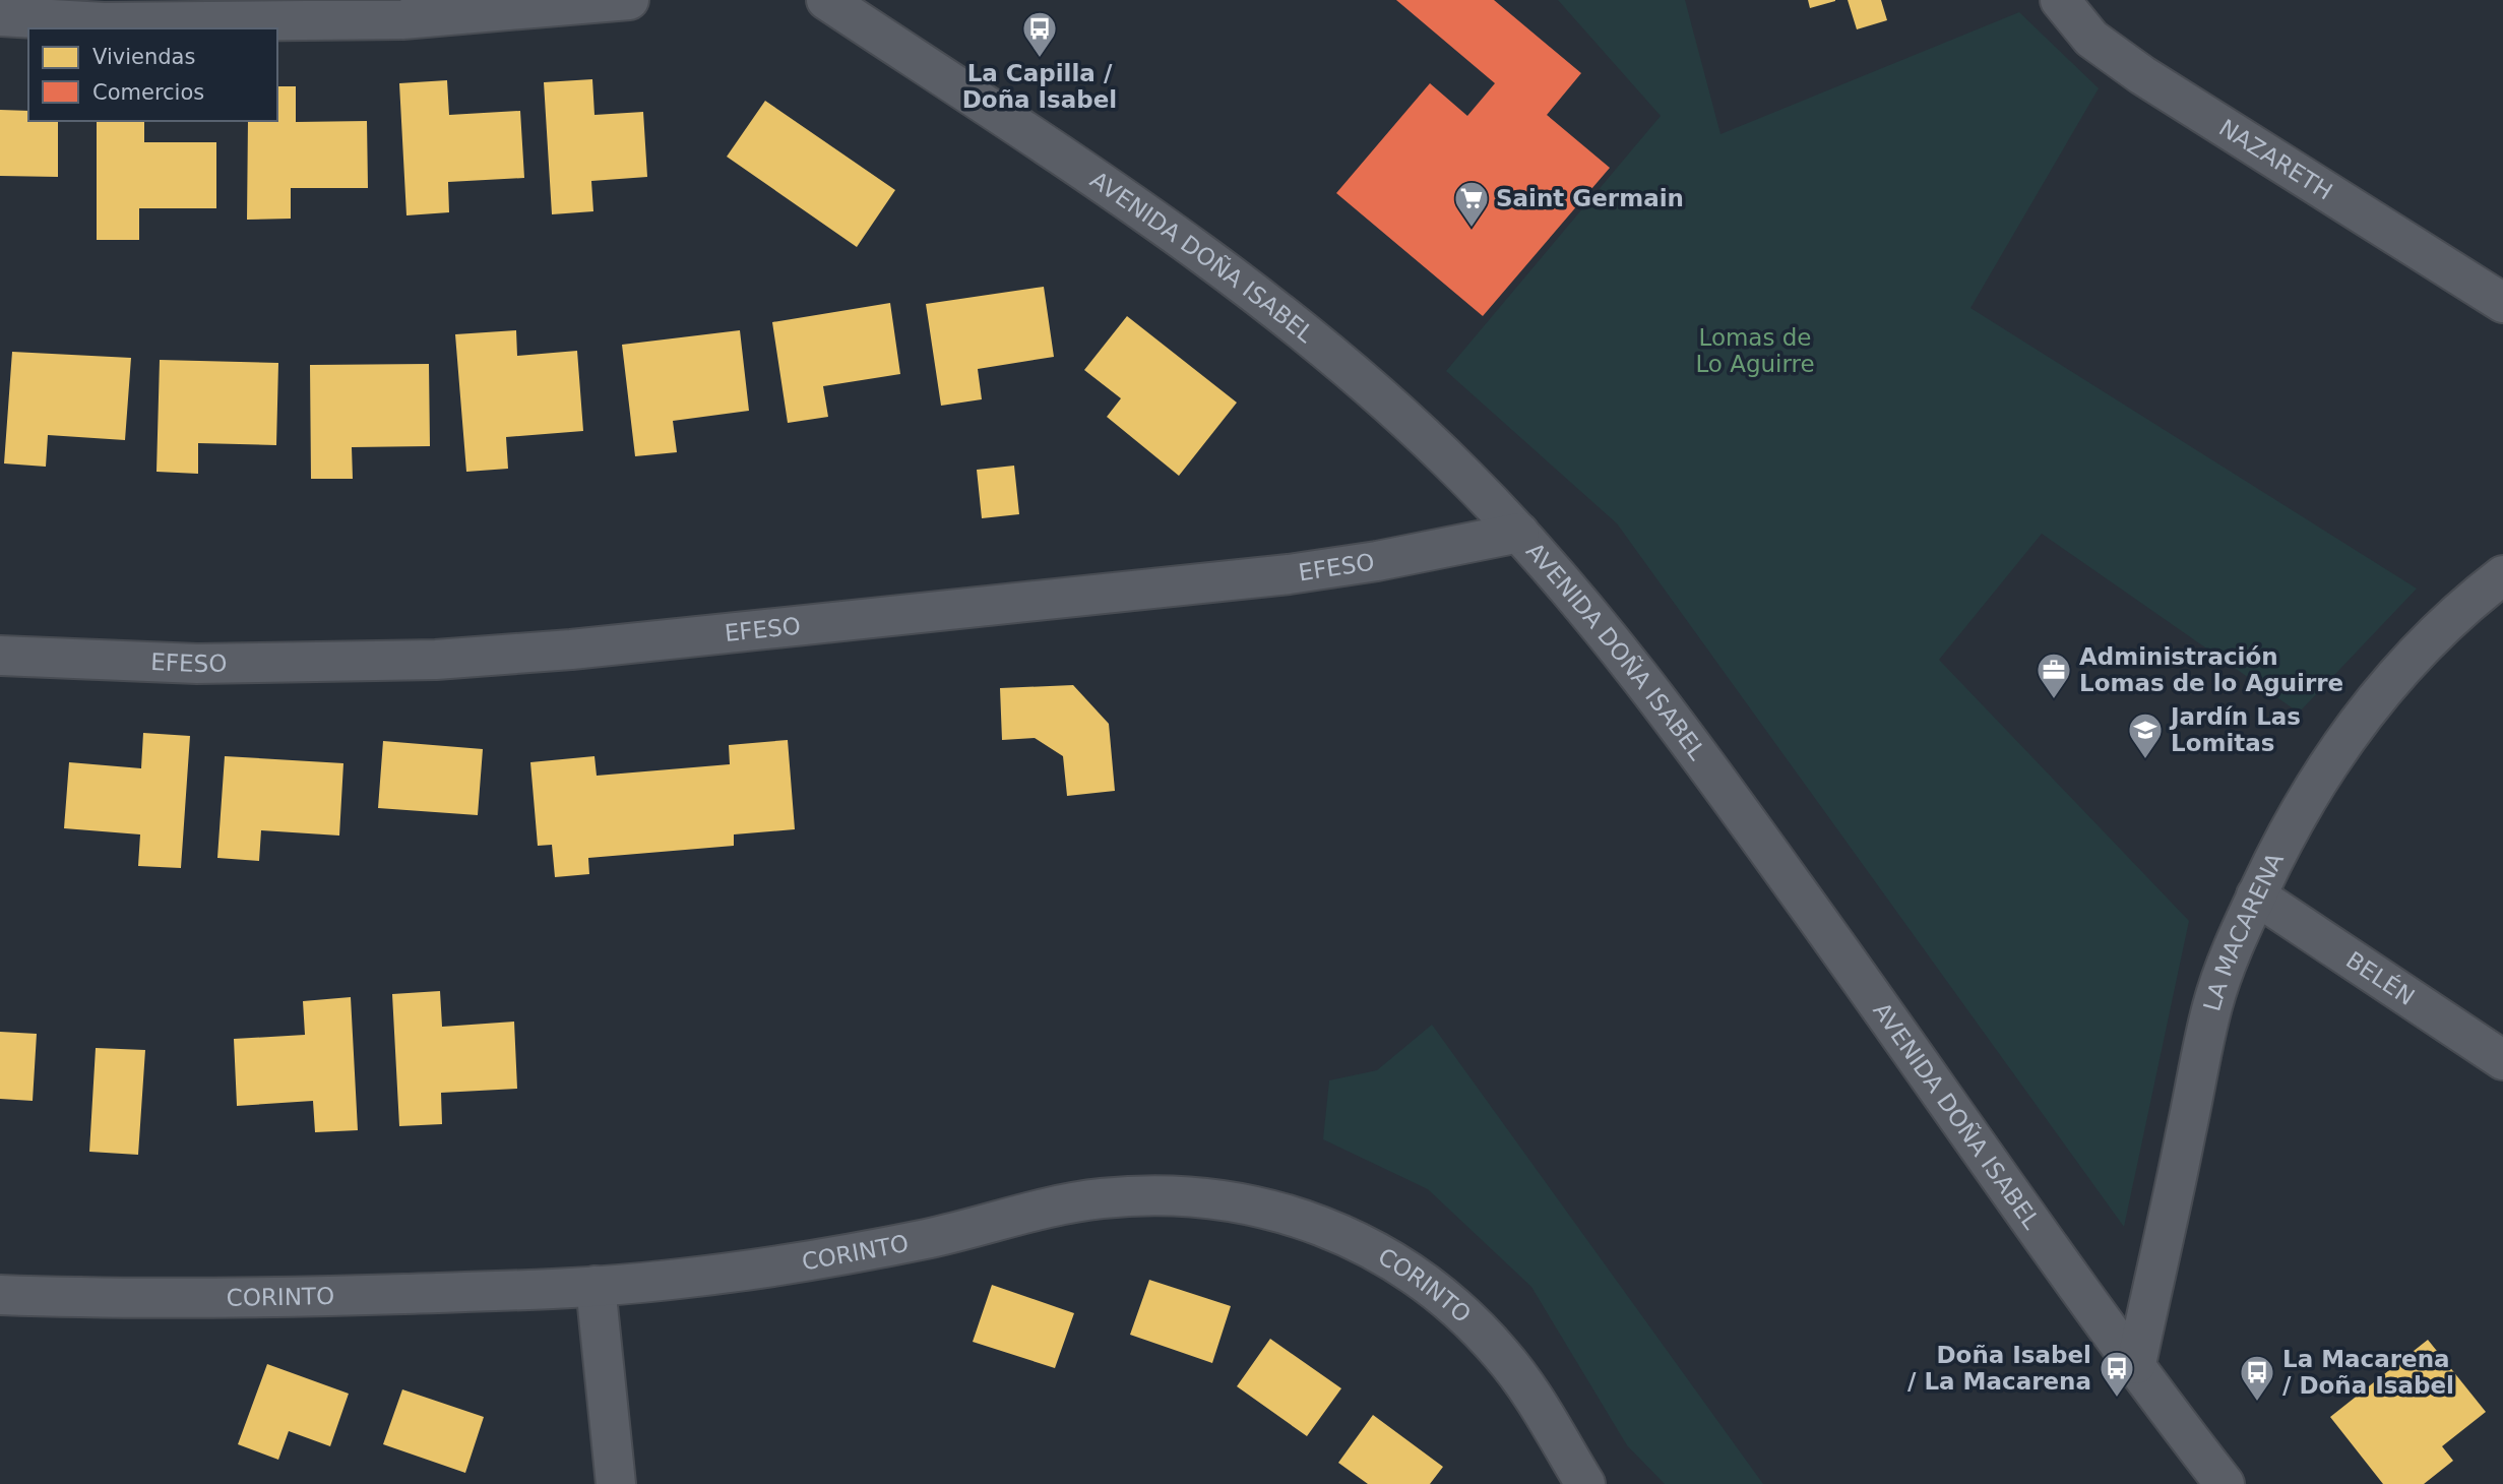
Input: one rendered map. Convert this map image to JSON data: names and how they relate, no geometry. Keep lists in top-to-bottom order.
{
  "streets": {
    "street": [
      "NAZARETH",
      "AVENIDA DOÑA ISABEL",
      "EFESO",
      "LA MACARENA",
      "BELÉN",
      "CORINTO"
    ]
  },
  "crossings": [
    ["AVENIDA DOÑA ISABEL", "EFESO"],
    ["AVENIDA DOÑA ISABEL", "LA MACARENA"],
    ["LA MACARENA", "BELÉN"]
  ],
  "parks": ["Lomas de Lo Aguirre"],
  "places": {
    "bus stop": ["La Capilla / Doña Isabel", "Doña Isabel / La Macarena", "La Macarena / Doña Isabel"],
    "supermarket": ["Saint Germain"],
    "office": ["Administración Lomas de lo Aguirre"],
    "school or university": ["Jardín Las Lomitas"]
  },
  "legend": ["Viviendas", "Comercios"]
}
